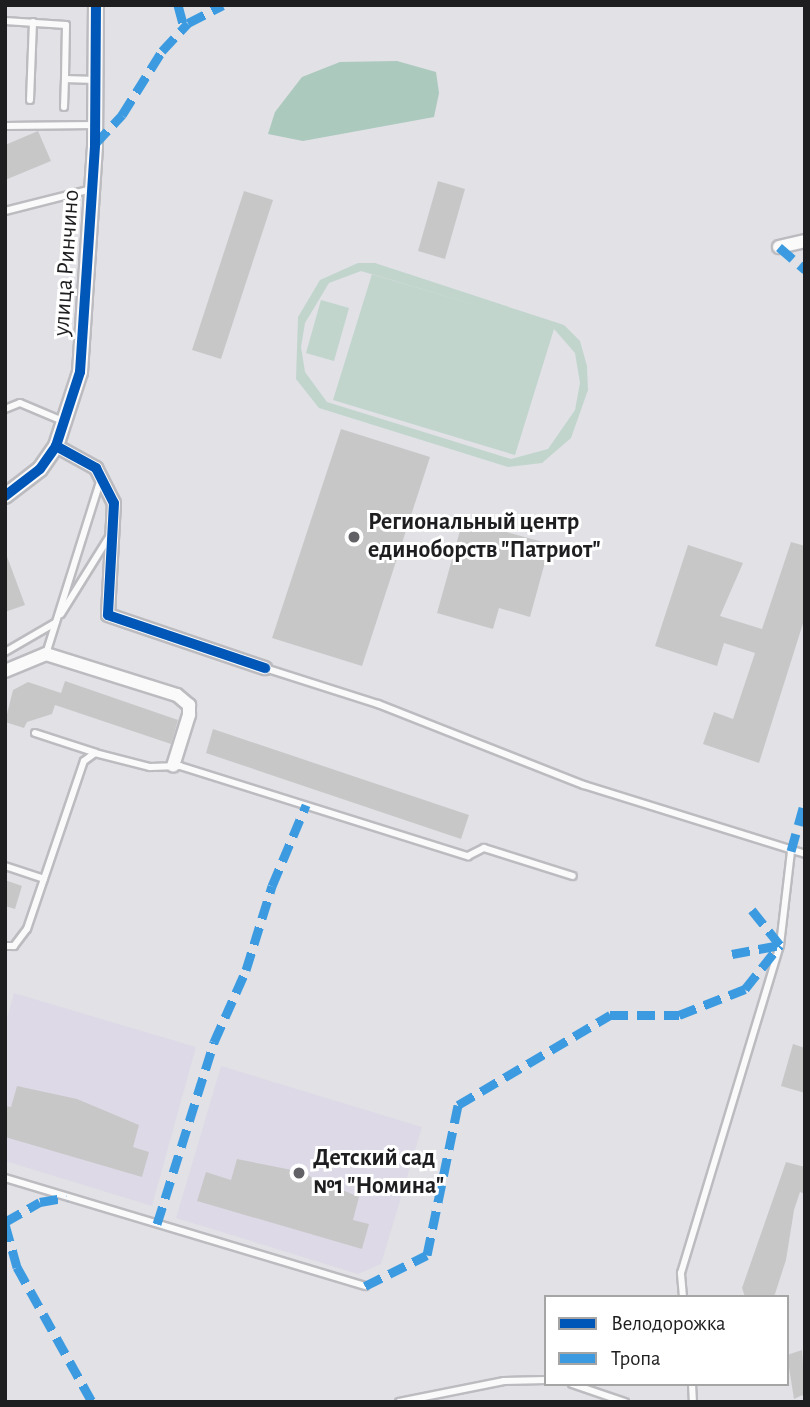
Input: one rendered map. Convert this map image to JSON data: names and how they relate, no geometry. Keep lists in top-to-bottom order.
{
  "streets": {
    "street": ["улица Ринчино"]
  },
  "places": ["Региональный центр единоборств \"Патриот\"", "Детский сад №1 \"Номина\""],
  "legend": ["Велодорожка", "Тропа"]
}
